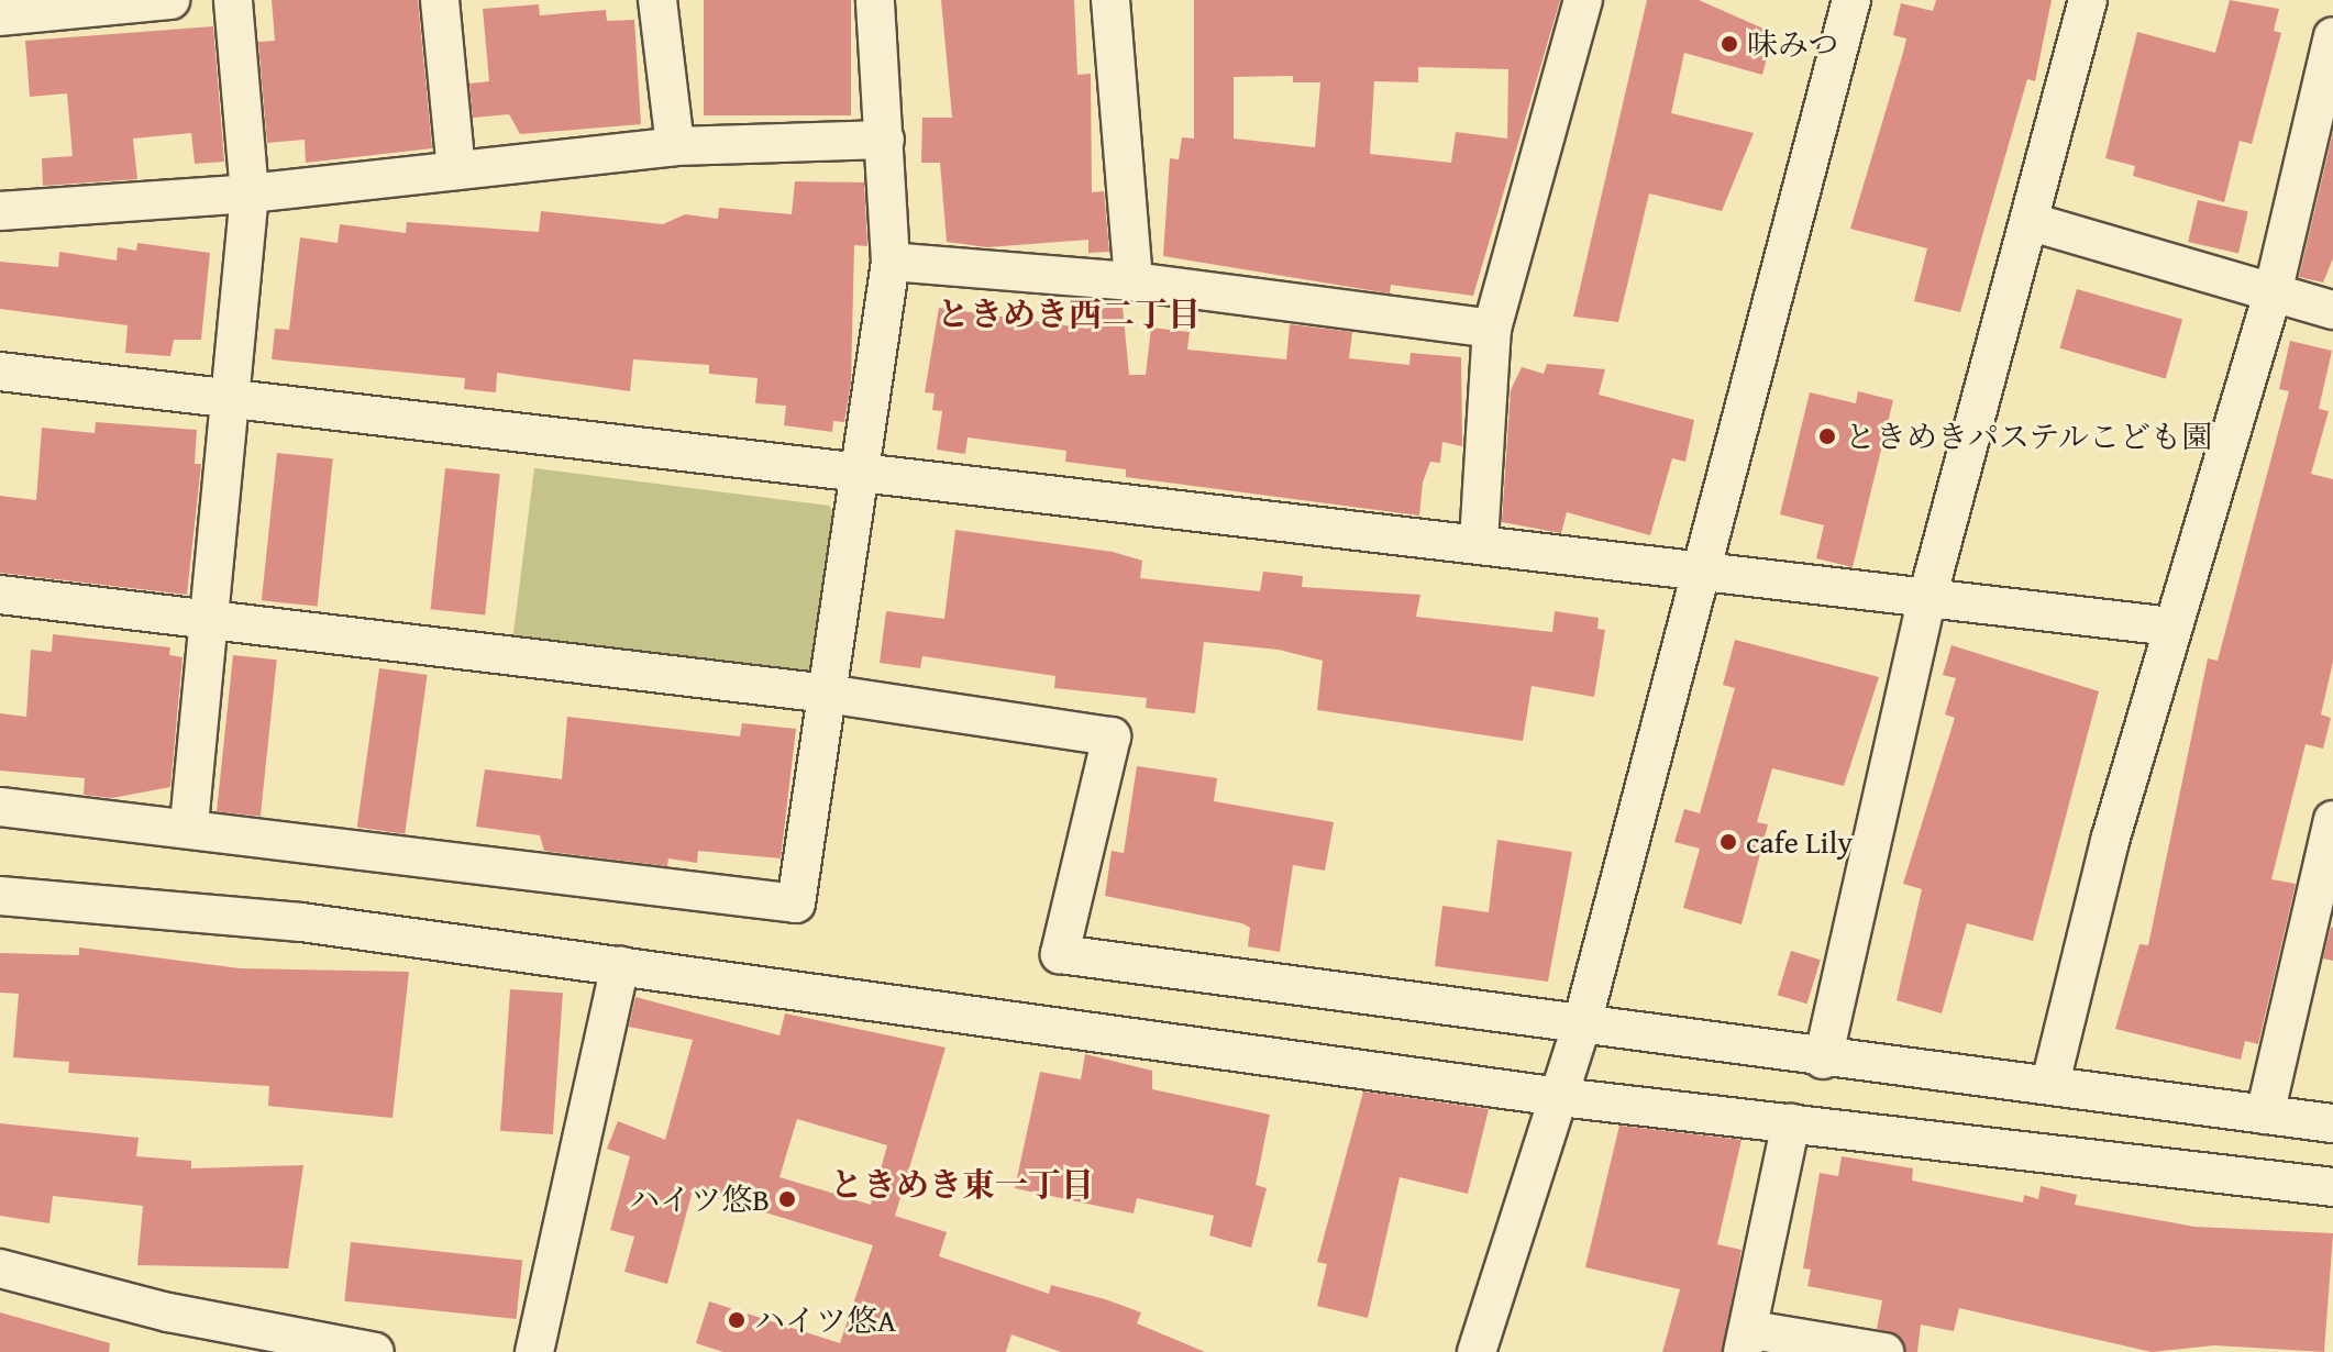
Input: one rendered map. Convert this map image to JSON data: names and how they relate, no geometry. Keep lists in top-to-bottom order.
{
  "districts": ["ときめき西二丁目", "ときめき東一丁目"],
  "places": [
    "味みつ",
    "ときめきパステルこども園",
    "cafe Lily",
    "ハイツ悠B",
    "ハイツ悠A"
  ]
}
